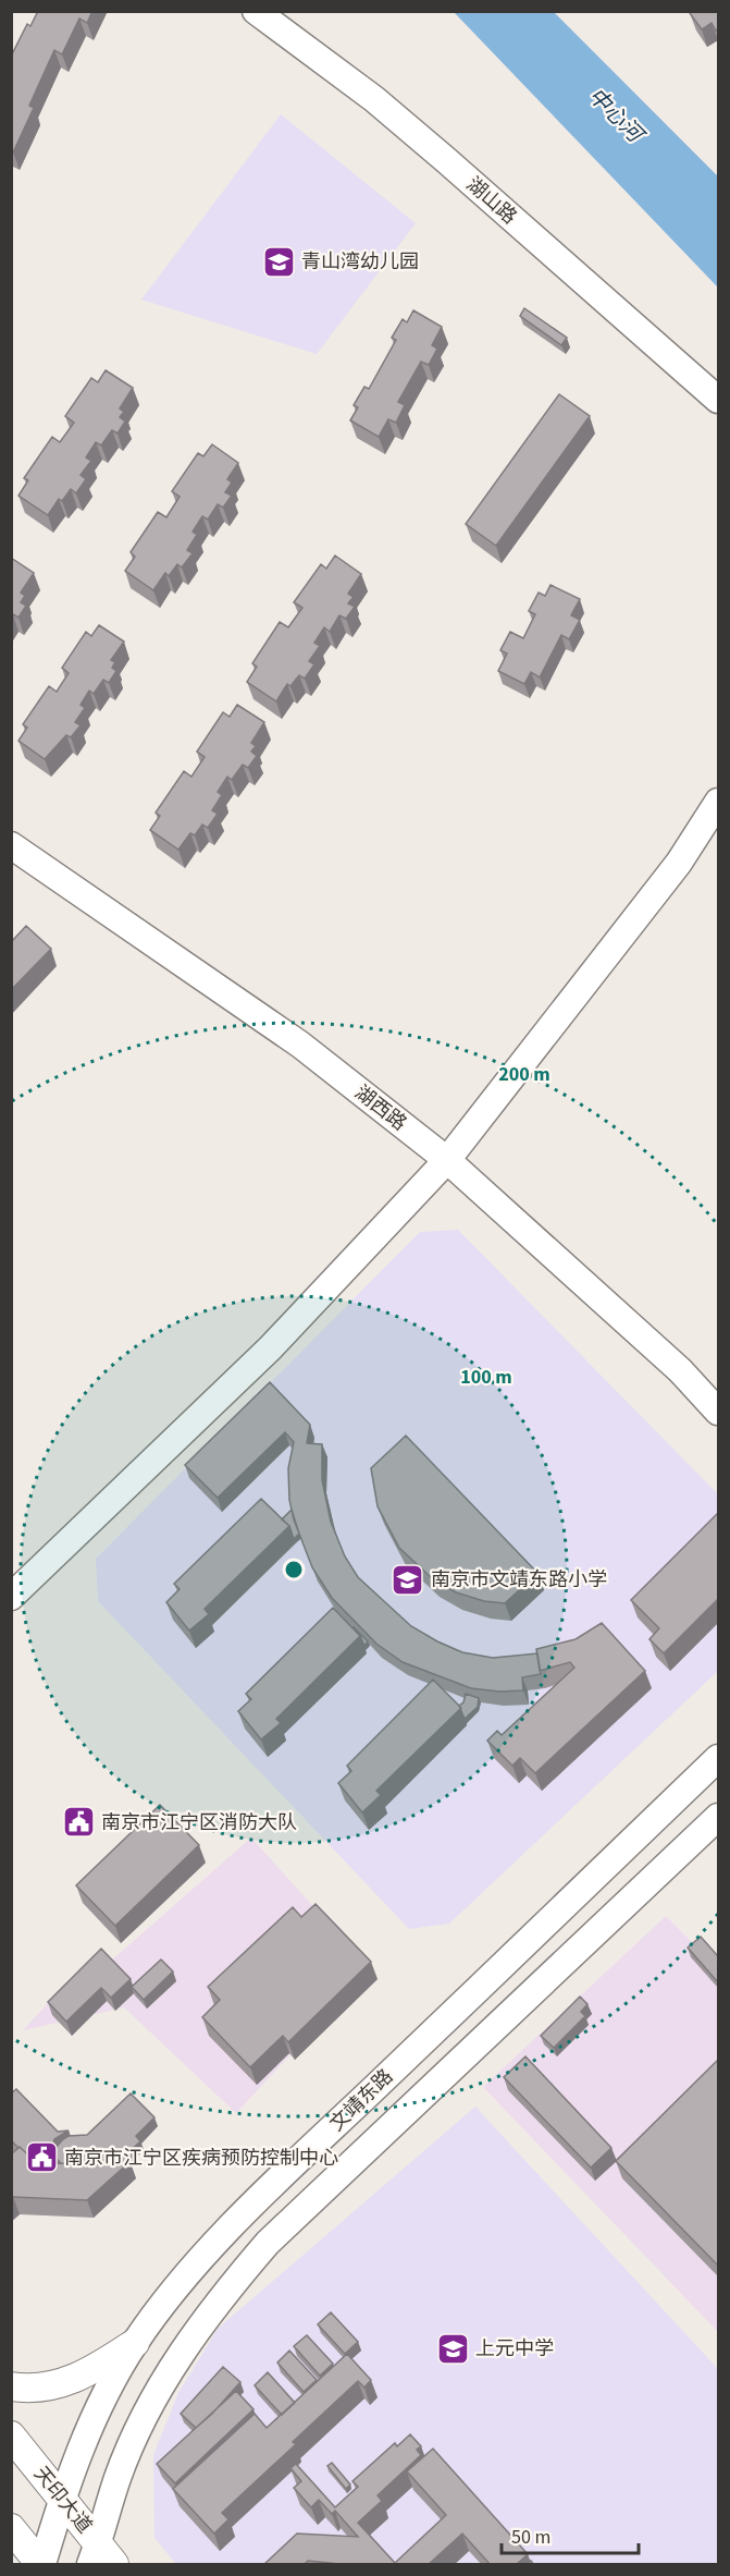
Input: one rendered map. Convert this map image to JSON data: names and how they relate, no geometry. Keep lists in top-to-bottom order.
{
  "streets": {
    "main road": [
      "湖山路",
      "湖西路",
      "文靖东路",
      "天印大道"
    ]
  },
  "crossings": [
    ["文靖东路", "天印大道"]
  ],
  "water": ["中心河"],
  "places": {
    "school or university": ["青山湾幼儿园", "南京市文靖东路小学", "上元中学"],
    "public building": ["南京市江宁区消防大队", "南京市江宁区疾病预防控制中心"]
  },
  "scale_bar": "50 m",
  "rings": ["200 m", "100 m"]
}
